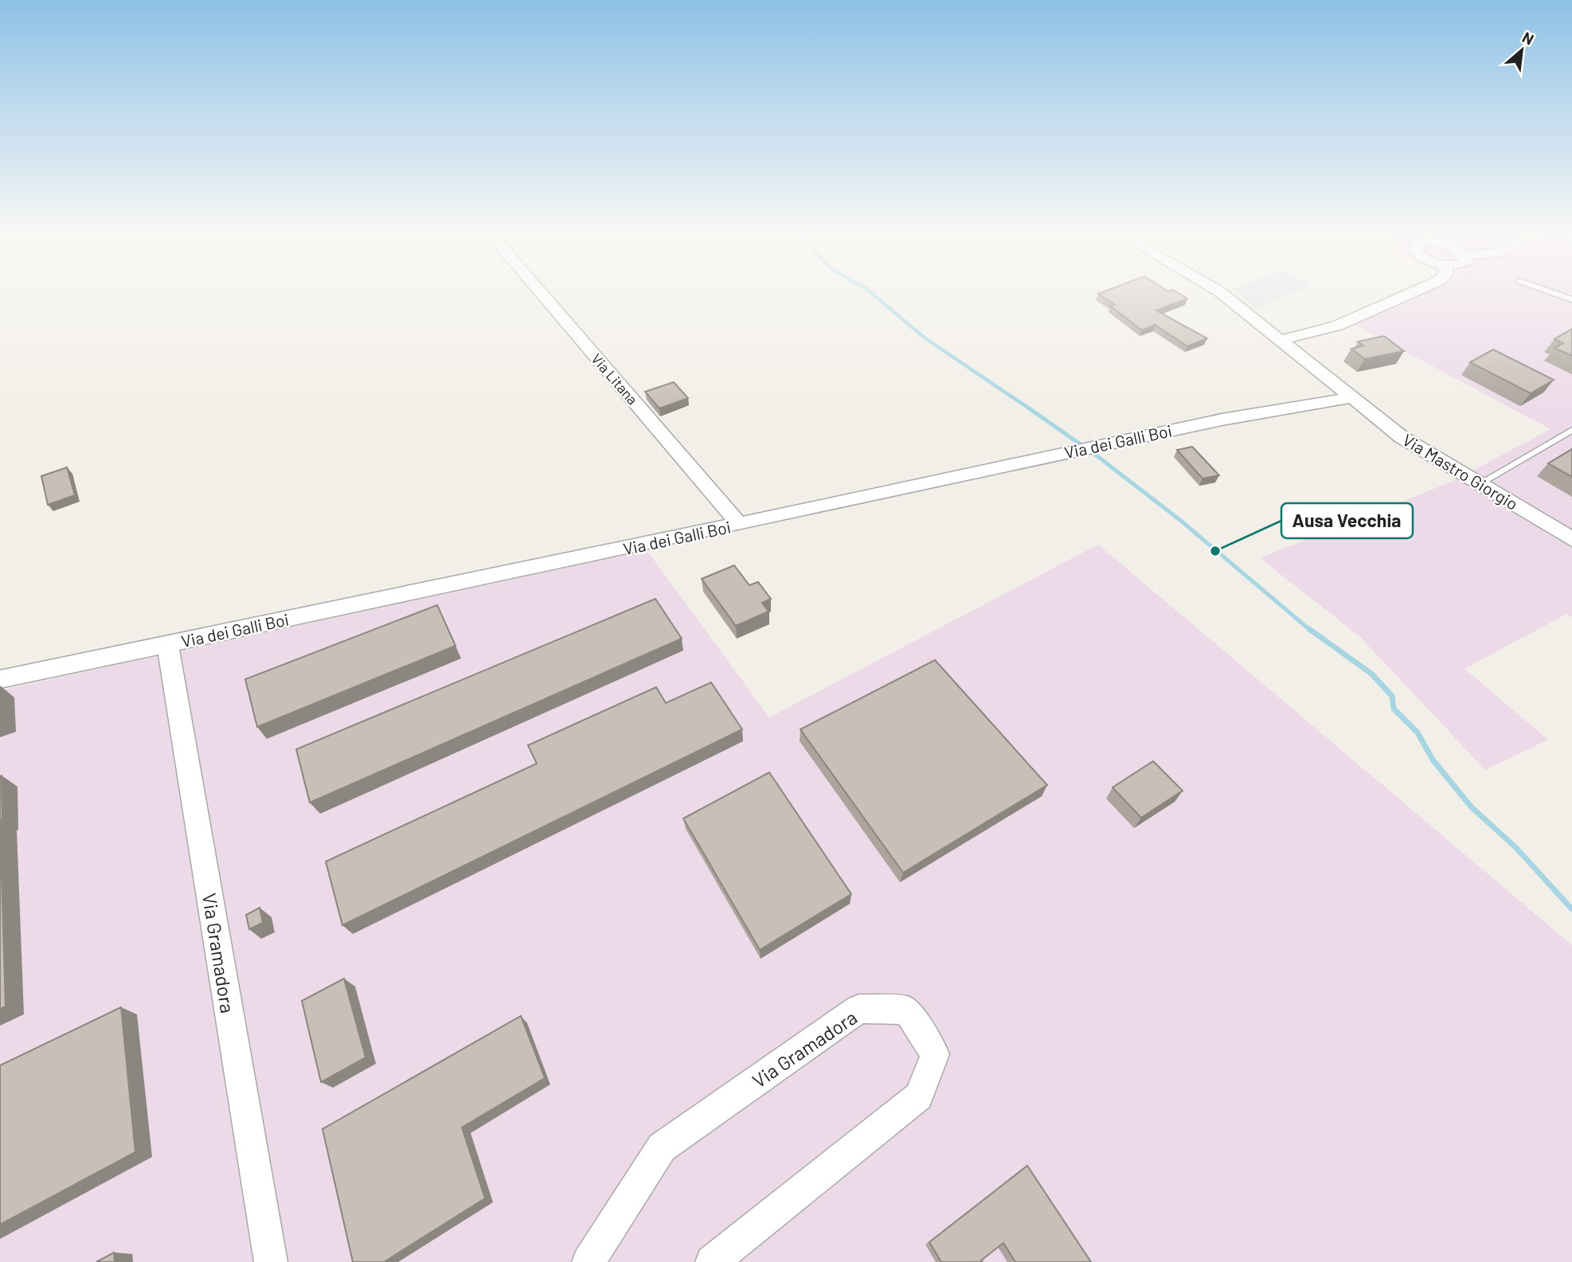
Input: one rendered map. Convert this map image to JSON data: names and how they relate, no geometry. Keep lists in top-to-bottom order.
{
  "streets": {
    "street": [
      "Via Litana",
      "Via dei Galli Boi",
      "Via Mastro Giorgio",
      "Via Gramadora"
    ]
  },
  "crossings": [
    ["Via Litana", "Via dei Galli Boi"],
    ["Via dei Galli Boi", "Via Mastro Giorgio"],
    ["Via dei Galli Boi", "Via Gramadora"]
  ],
  "places": ["Ausa Vecchia"],
  "north": "top right"
}
